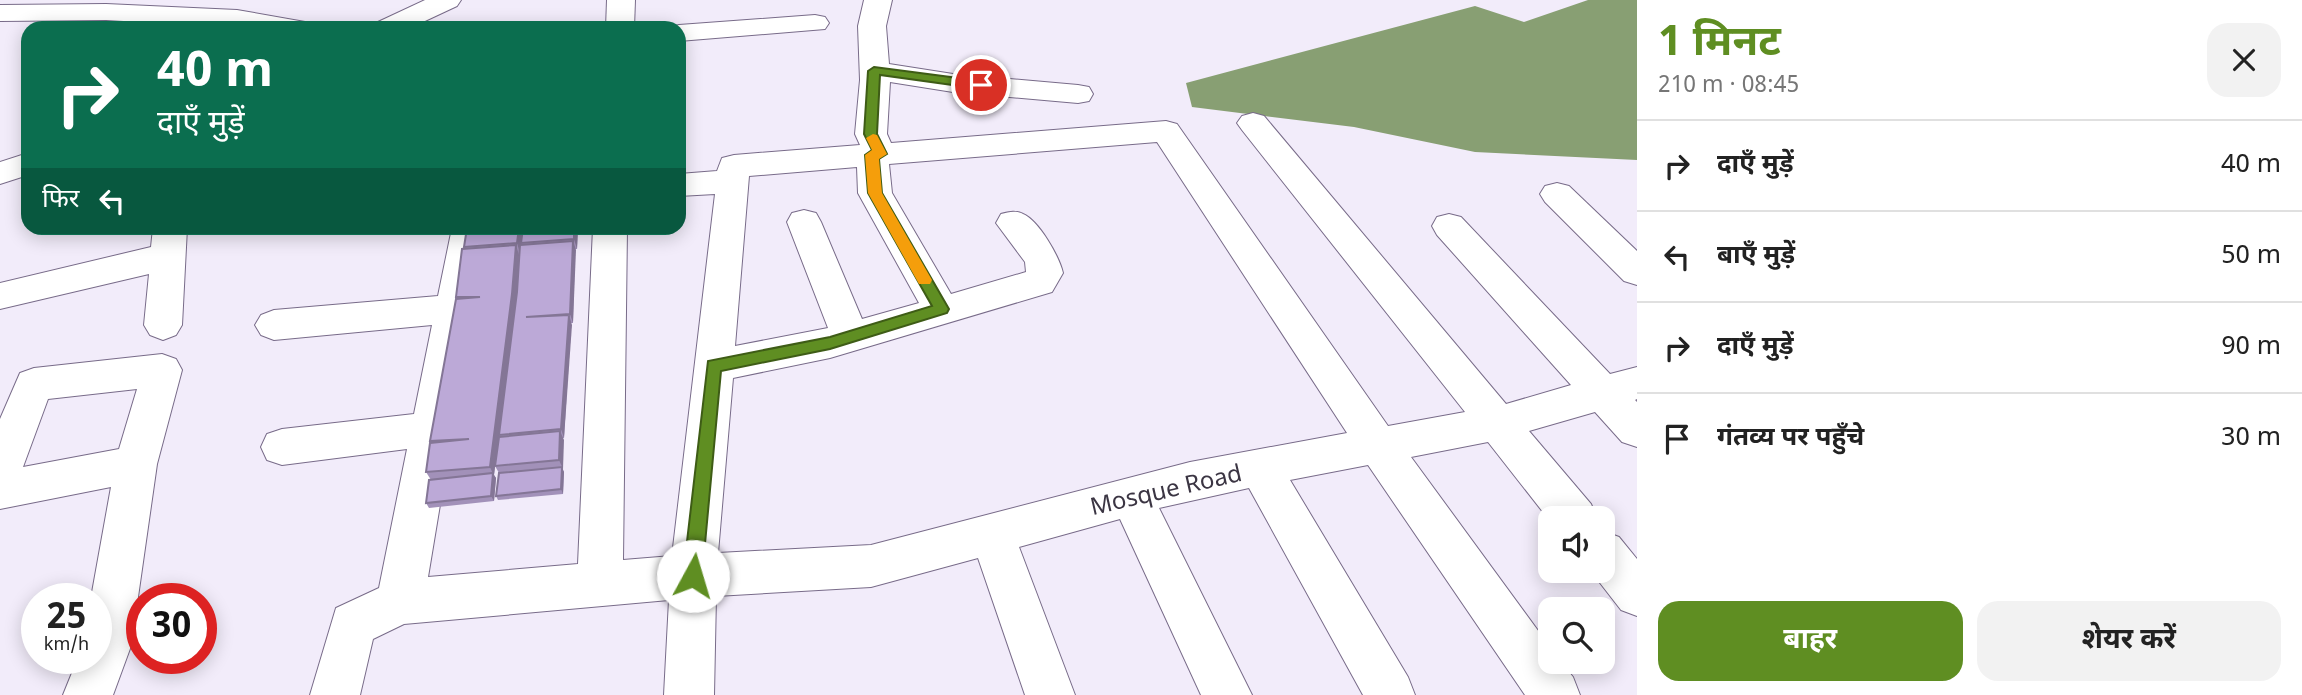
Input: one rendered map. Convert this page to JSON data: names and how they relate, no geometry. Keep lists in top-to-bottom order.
{
  "streets": {
    "street": ["Mosque Road"]
  },
  "page": {
    "heading": ["1 मिनट", "210 m · 08:45"],
    "turn": ["40 m", "दाएँ मुड़ें"],
    "list": [
      {
        "name": "दाएँ मुड़ें",
        "value": "40 m"
      },
      {
        "name": "बाएँ मुड़ें",
        "value": "50 m"
      },
      {
        "name": "दाएँ मुड़ें",
        "value": "90 m"
      },
      {
        "name": "गंतव्य पर पहुँचे",
        "value": "30 m"
      }
    ],
    "then": "फिर",
    "speed": "25 km/h",
    "limit": "30",
    "buttons": ["बाहर", "शेयर करें"]
  }
}
